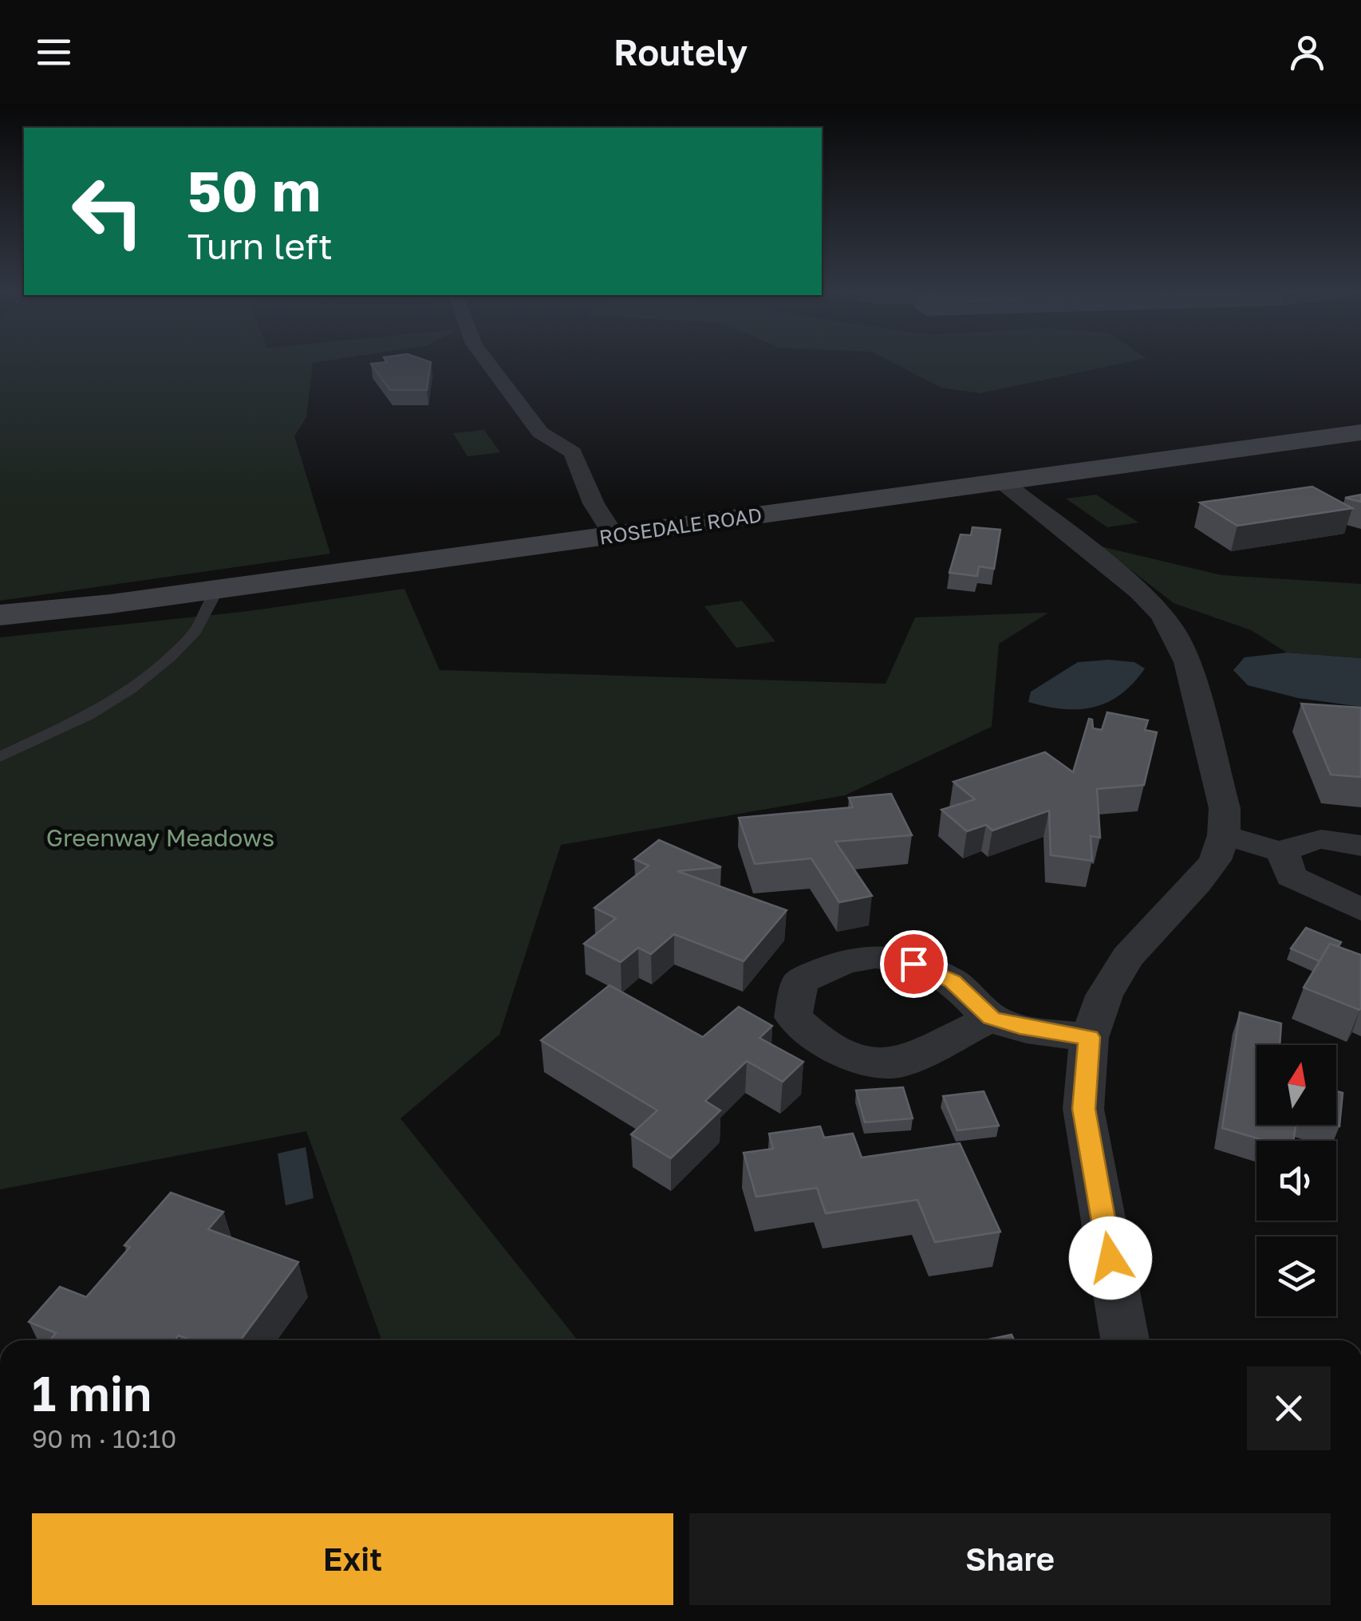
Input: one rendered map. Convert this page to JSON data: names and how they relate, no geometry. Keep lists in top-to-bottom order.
{
  "streets": {
    "street": ["ROSEDALE ROAD"]
  },
  "parks": ["Greenway Meadows"],
  "north": "top",
  "page": {
    "header": "Routely",
    "turn": ["50 m", "Turn left"],
    "heading": ["1 min", "90 m · 10:10"],
    "buttons": ["Exit", "Share"]
  }
}
